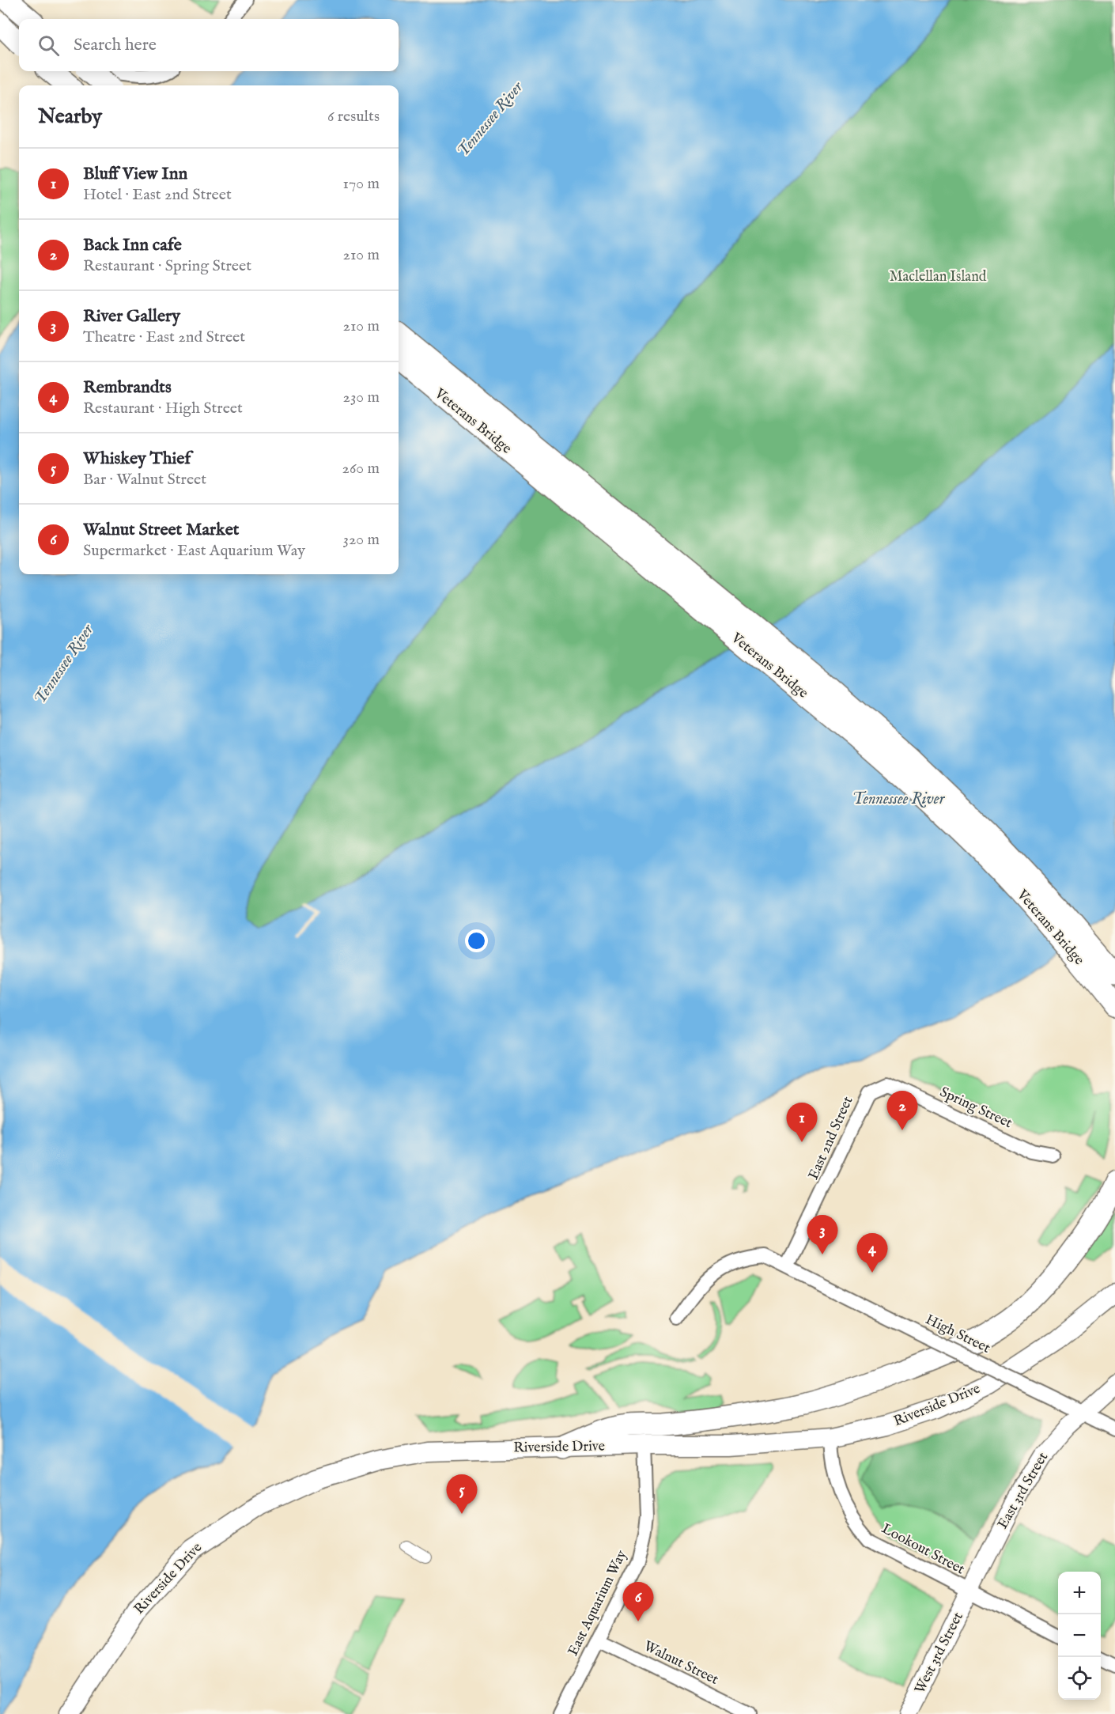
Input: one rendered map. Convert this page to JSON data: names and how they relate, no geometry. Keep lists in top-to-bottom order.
{
  "streets": {
    "main road": ["Veterans Bridge", "Riverside Drive"],
    "street": [
      "Spring Street",
      "East 2nd Street",
      "High Street",
      "East 3rd Street",
      "Lookout Street",
      "East Aquarium Way",
      "West 3rd Street",
      "Walnut Street"
    ]
  },
  "crossings": [
    ["Spring Street", "East 2nd Street"],
    ["East 2nd Street", "High Street"],
    ["High Street", "East 3rd Street"],
    ["Riverside Drive", "Lookout Street"],
    ["Riverside Drive", "East Aquarium Way"],
    ["East 3rd Street", "Lookout Street"],
    ["East 3rd Street", "West 3rd Street"],
    ["Lookout Street", "West 3rd Street"],
    ["East Aquarium Way", "Walnut Street"]
  ],
  "water": ["Tennessee River"],
  "parks": ["Maclellan Island"],
  "page": {
    "search": "Search here",
    "heading": ["Nearby", "6 results"],
    "list": [
      {
        "mark": "1",
        "name": "Bluff View Inn",
        "note": "Hotel · East 2nd Street",
        "value": "170 m"
      },
      {
        "mark": "2",
        "name": "Back Inn cafe",
        "note": "Restaurant · Spring Street",
        "value": "210 m"
      },
      {
        "mark": "3",
        "name": "River Gallery",
        "note": "Theatre · East 2nd Street",
        "value": "210 m"
      },
      {
        "mark": "4",
        "name": "Rembrandts",
        "note": "Restaurant · High Street",
        "value": "230 m"
      },
      {
        "mark": "5",
        "name": "Whiskey Thief",
        "note": "Bar · Walnut Street",
        "value": "260 m"
      },
      {
        "mark": "6",
        "name": "Walnut Street Market",
        "note": "Supermarket · East Aquarium Way",
        "value": "320 m"
      }
    ],
    "pins": [
      "2",
      "1",
      "3",
      "4",
      "5",
      "6"
    ],
    "map_buttons": ["+", "−"]
  }
}
